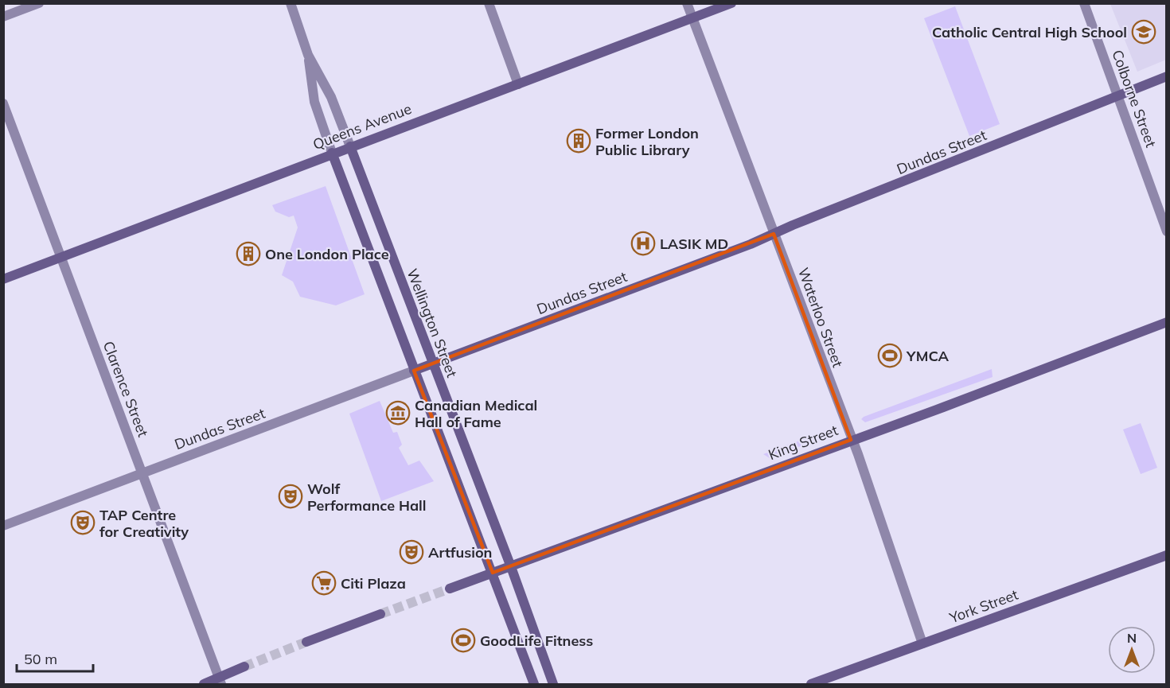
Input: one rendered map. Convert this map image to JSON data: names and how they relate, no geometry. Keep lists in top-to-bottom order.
{
  "streets": {
    "main road": [
      "Queens Avenue",
      "Dundas Street",
      "Wellington Street",
      "King Street",
      "York Street"
    ],
    "street": ["Colborne Street", "Waterloo Street", "Clarence Street"]
  },
  "crossings": [
    ["Colborne Street", "Dundas Street"],
    ["Queens Avenue", "Waterloo Street"],
    ["Queens Avenue", "Wellington Street"],
    ["Queens Avenue", "Clarence Street"],
    ["Dundas Street", "Waterloo Street"],
    ["Dundas Street", "Wellington Street"],
    ["Dundas Street", "Clarence Street"],
    ["Waterloo Street", "King Street"],
    ["Waterloo Street", "York Street"],
    ["Wellington Street", "King Street"]
  ],
  "places": {
    "school or university": ["Catholic Central High School"],
    "building": ["Former London Public Library", "One London Place"],
    "hospital": ["LASIK MD"],
    "sports": ["YMCA", "GoodLife Fitness"],
    "museum": ["Canadian Medical Hall of Fame"],
    "theatre": ["Wolf Performance Hall", "TAP Centre for Creativity", "Artfusion"],
    "supermarket": ["Citi Plaza"]
  },
  "scale_bar": "50 m",
  "north": "top"
}
